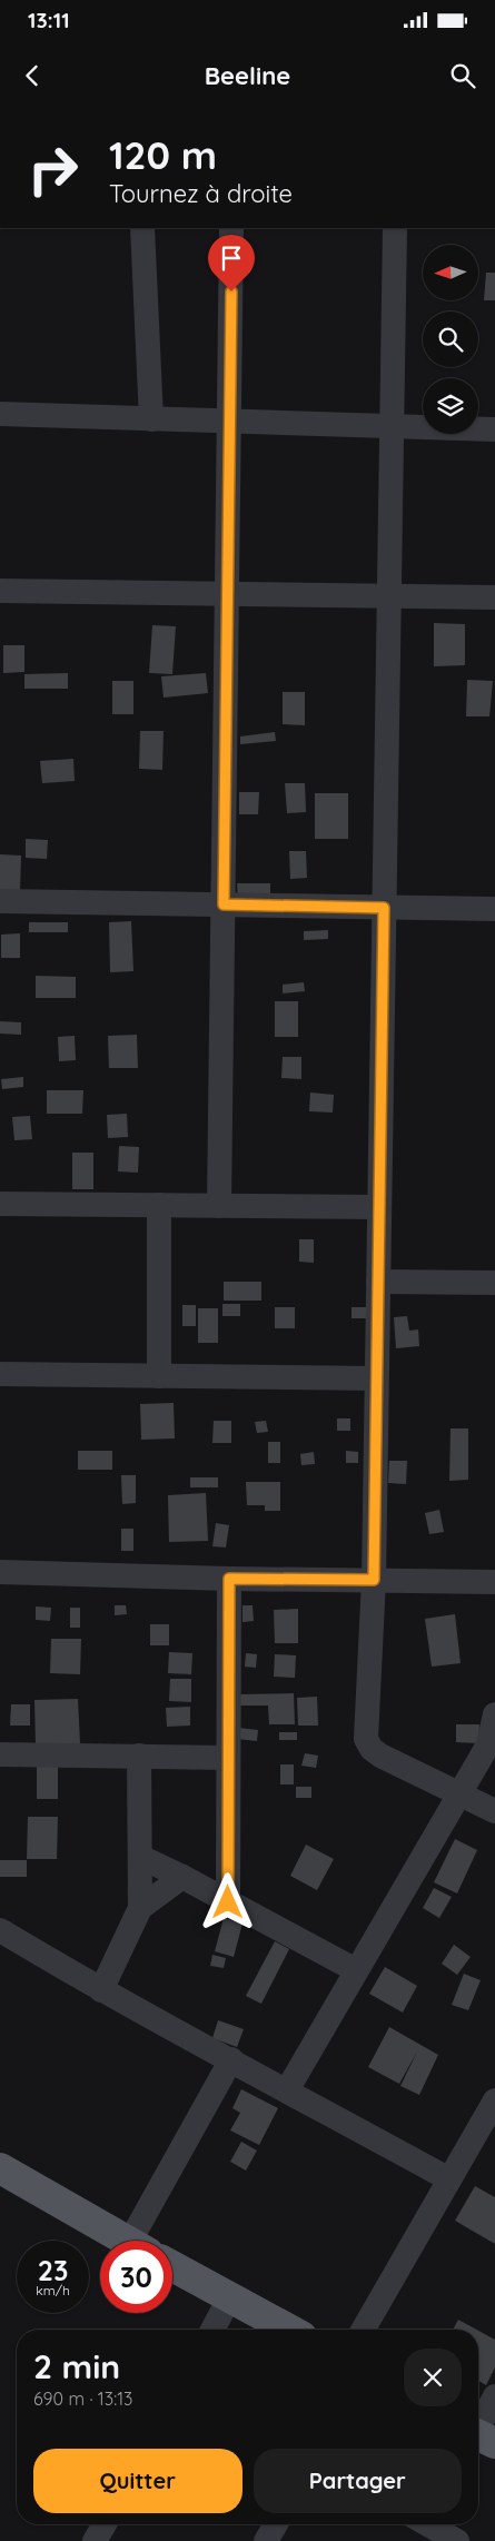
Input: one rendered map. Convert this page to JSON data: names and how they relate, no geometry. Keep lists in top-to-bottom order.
{
  "north": "left",
  "page": {
    "status": "13:11",
    "header": "Beeline",
    "turn": ["120 m", "Tournez à droite"],
    "speed": "23 km/h",
    "limit": "30",
    "heading": ["2 min", "690 m · 13:13"],
    "buttons": ["Quitter", "Partager"]
  }
}
